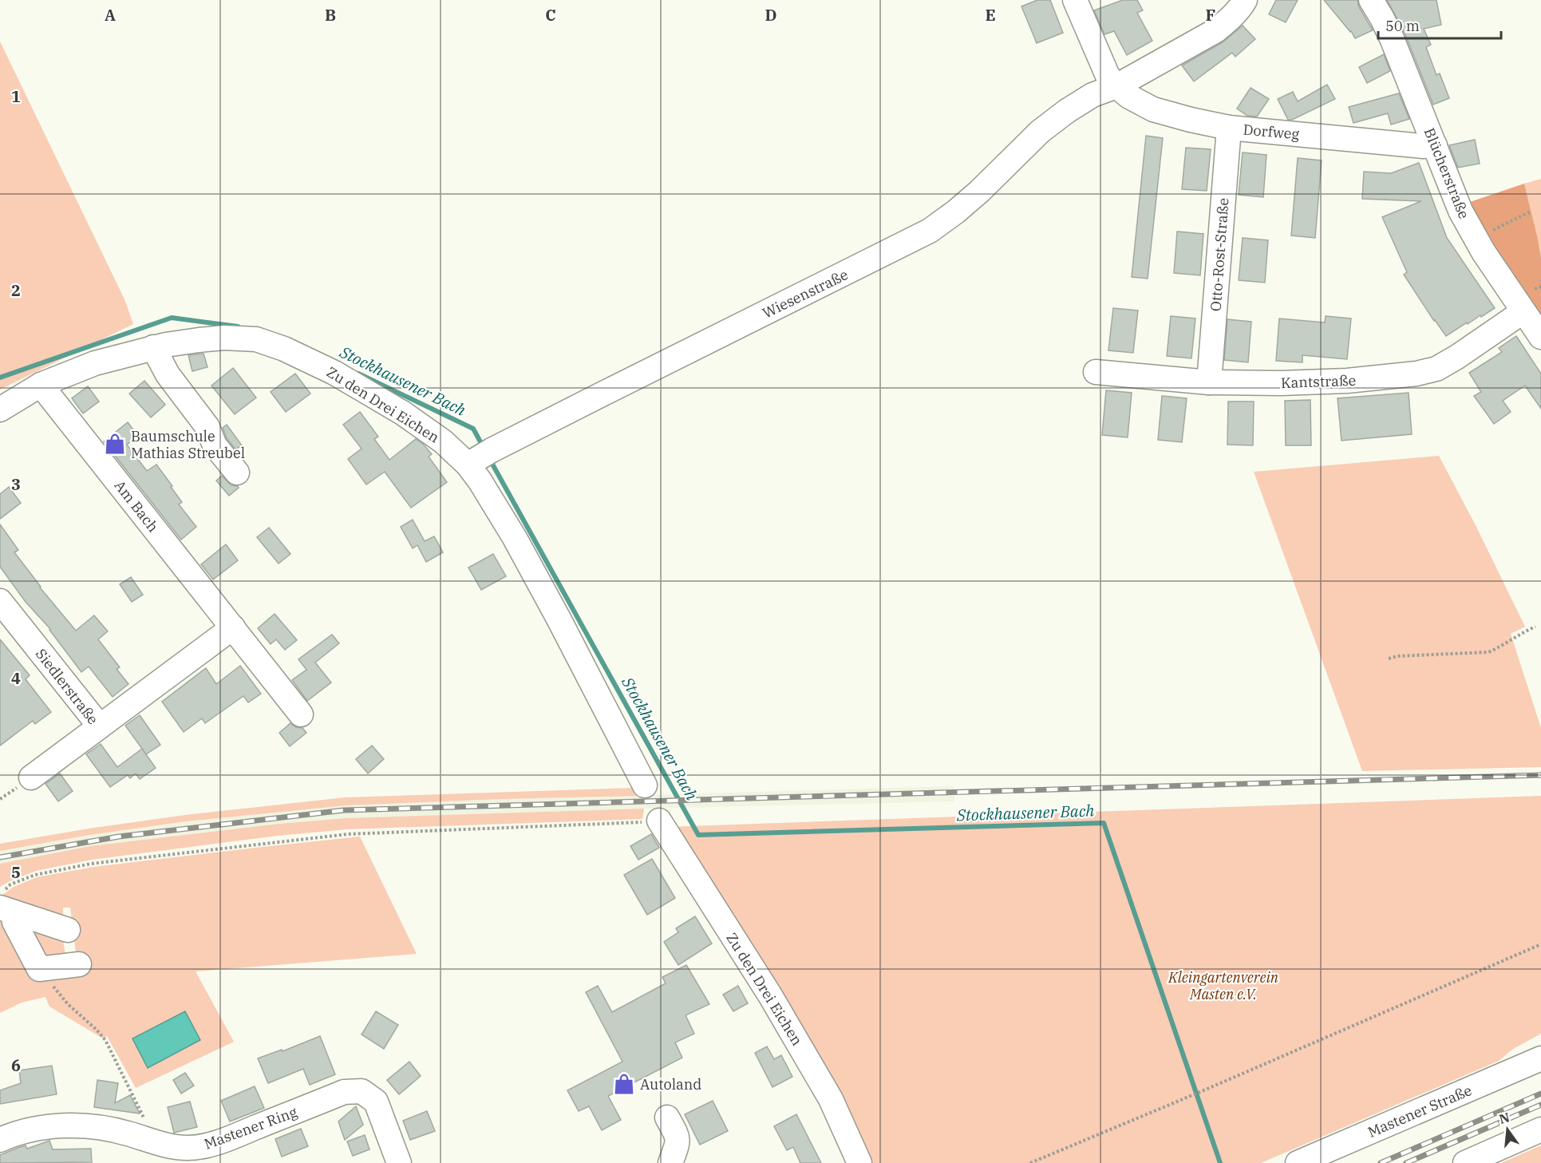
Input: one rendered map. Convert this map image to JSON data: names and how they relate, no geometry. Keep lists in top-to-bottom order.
{
  "streets": {
    "street": [
      "Dorfweg",
      "Blücherstraße",
      "Otto-Rost-Straße",
      "Wiesenstraße",
      "Kantstraße",
      "Zu den Drei Eichen",
      "Am Bach",
      "Siedlerstraße",
      "Mastener Straße",
      "Mastener Ring"
    ]
  },
  "crossings": [
    ["Dorfweg", "Blücherstraße"],
    ["Dorfweg", "Otto-Rost-Straße"],
    ["Dorfweg", "Wiesenstraße"],
    ["Blücherstraße", "Kantstraße"],
    ["Otto-Rost-Straße", "Kantstraße"],
    ["Wiesenstraße", "Zu den Drei Eichen"],
    ["Zu den Drei Eichen", "Am Bach"]
  ],
  "water": ["Stockhausener Bach"],
  "parks": ["Kleingartenverein Masten e.V."],
  "places": {
    "shop": ["Baumschule Mathias Streubel", "Autoland"]
  },
  "scale_bar": "50 m",
  "north": "top",
  "grid": {
    "columns": [
      "A",
      "B",
      "C",
      "D",
      "E",
      "F"
    ],
    "rows": [
      "1",
      "2",
      "3",
      "4",
      "5",
      "6"
    ]
  }
}
